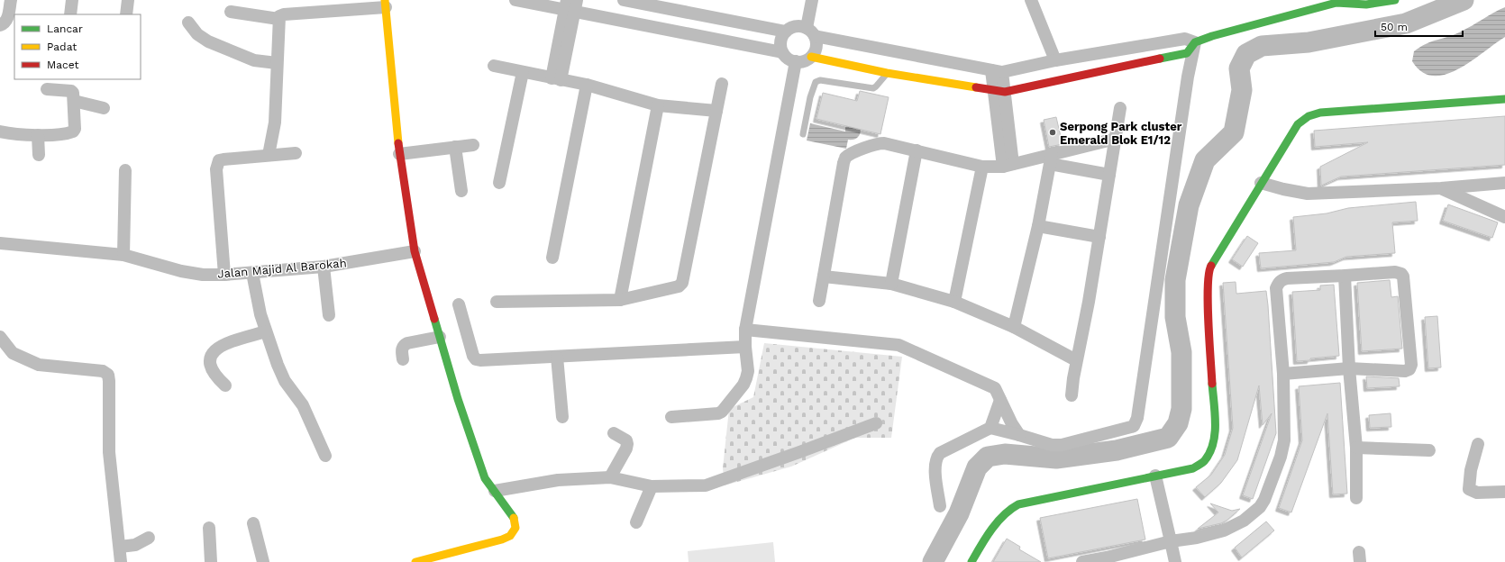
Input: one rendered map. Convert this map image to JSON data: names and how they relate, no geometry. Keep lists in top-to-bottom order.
{
  "streets": {
    "street": ["Jalan Majid Al Barokah"]
  },
  "places": ["Serpong Park cluster Emerald Blok E1/12"],
  "legend": ["Lancar", "Padat", "Macet"],
  "scale_bar": "50 m"
}
